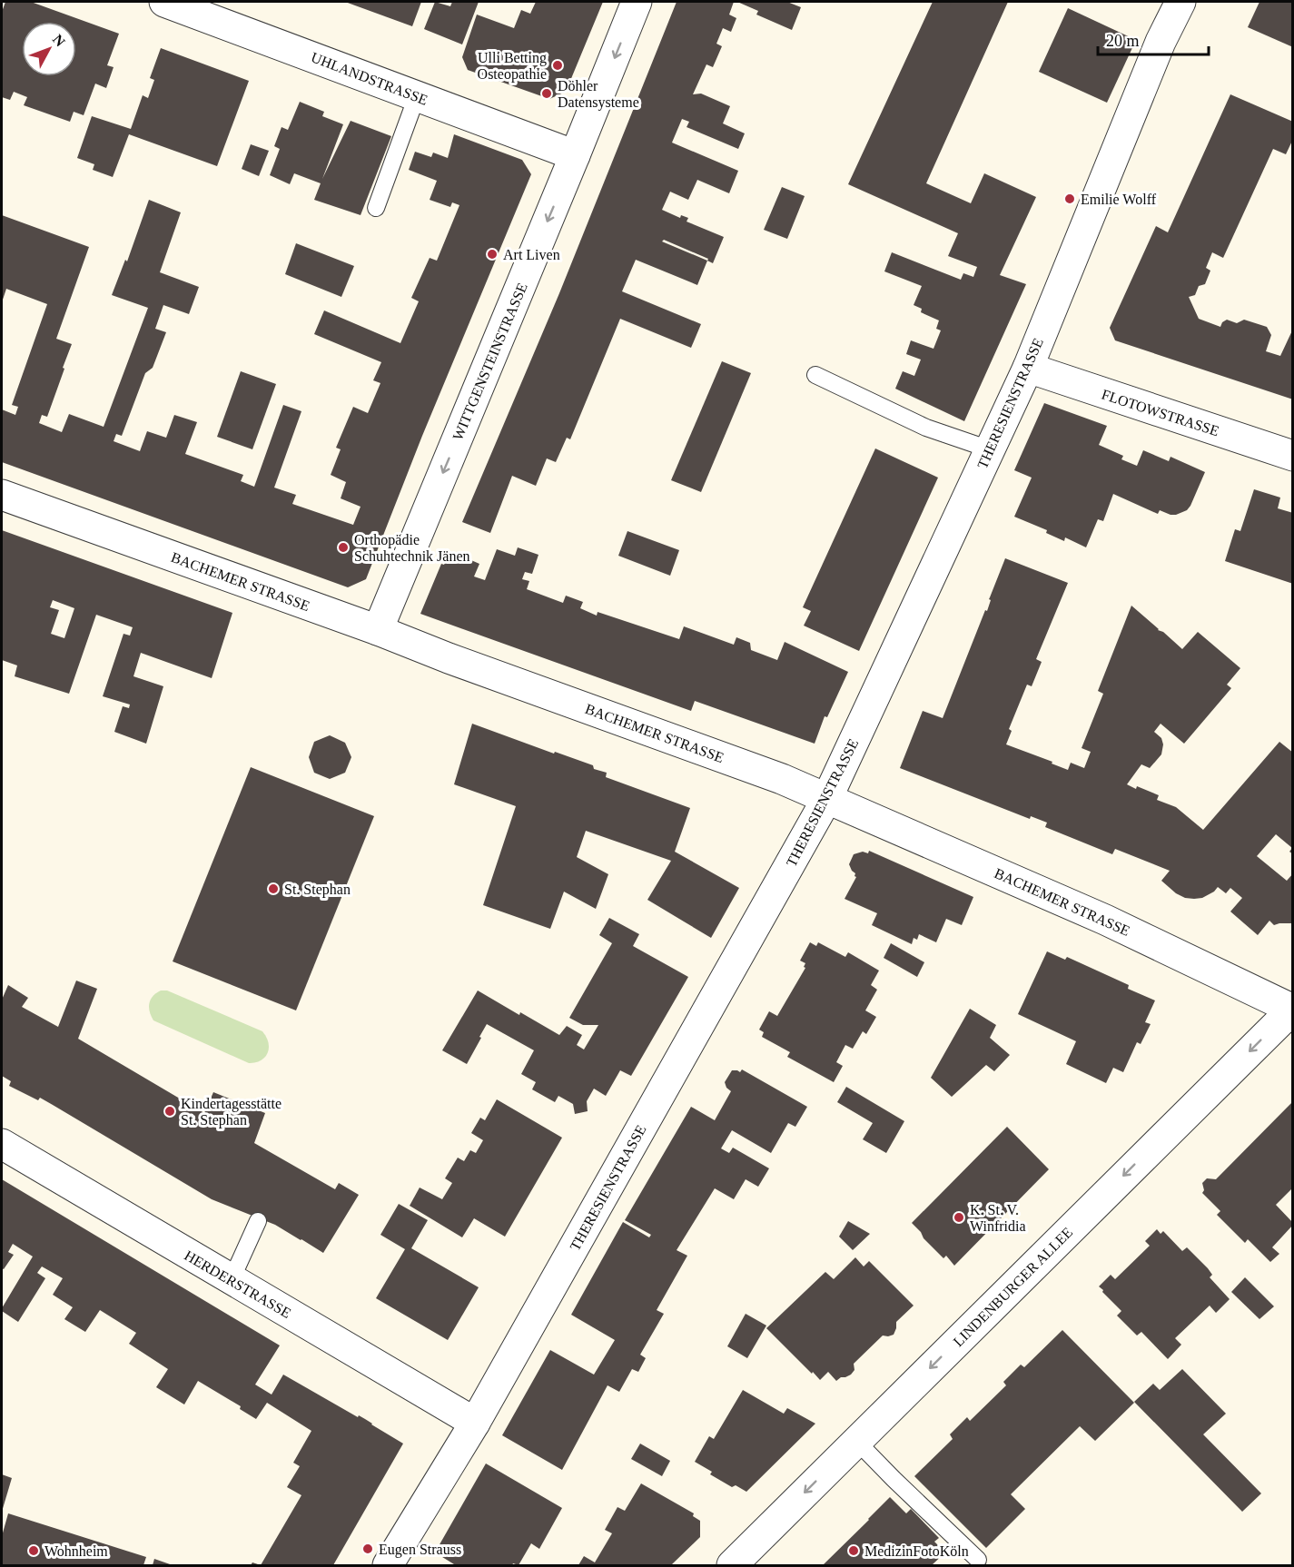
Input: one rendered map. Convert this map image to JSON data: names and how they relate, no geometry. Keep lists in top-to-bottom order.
{
  "streets": {
    "street": [
      "UHLANDSTRASSE",
      "WITTGENSTEINSTRASSE",
      "THERESIENSTRASSE",
      "FLOTOWSTRASSE",
      "BACHEMER STRASSE",
      "HERDERSTRASSE",
      "LINDENBURGER ALLEE"
    ]
  },
  "crossings": [
    ["UHLANDSTRASSE", "WITTGENSTEINSTRASSE"],
    ["WITTGENSTEINSTRASSE", "BACHEMER STRASSE"],
    ["THERESIENSTRASSE", "FLOTOWSTRASSE"],
    ["THERESIENSTRASSE", "BACHEMER STRASSE"],
    ["THERESIENSTRASSE", "HERDERSTRASSE"],
    ["BACHEMER STRASSE", "LINDENBURGER ALLEE"]
  ],
  "one_way": ["WITTGENSTEINSTRASSE", "LINDENBURGER ALLEE"],
  "places": [
    "Ulli Betting Osteopathie",
    "Döhler Datensysteme",
    "Emilie Wolff",
    "Art Liven",
    "Orthopädie Schuhtechnik Jänen",
    "St. Stephan",
    "Kindertagesstätte St. Stephan",
    "K. St. V. Winfridia",
    "Eugen Strauss",
    "Wohnheim",
    "MedizinFotoKöln"
  ],
  "scale_bar": "20 m",
  "north": "top right"
}
